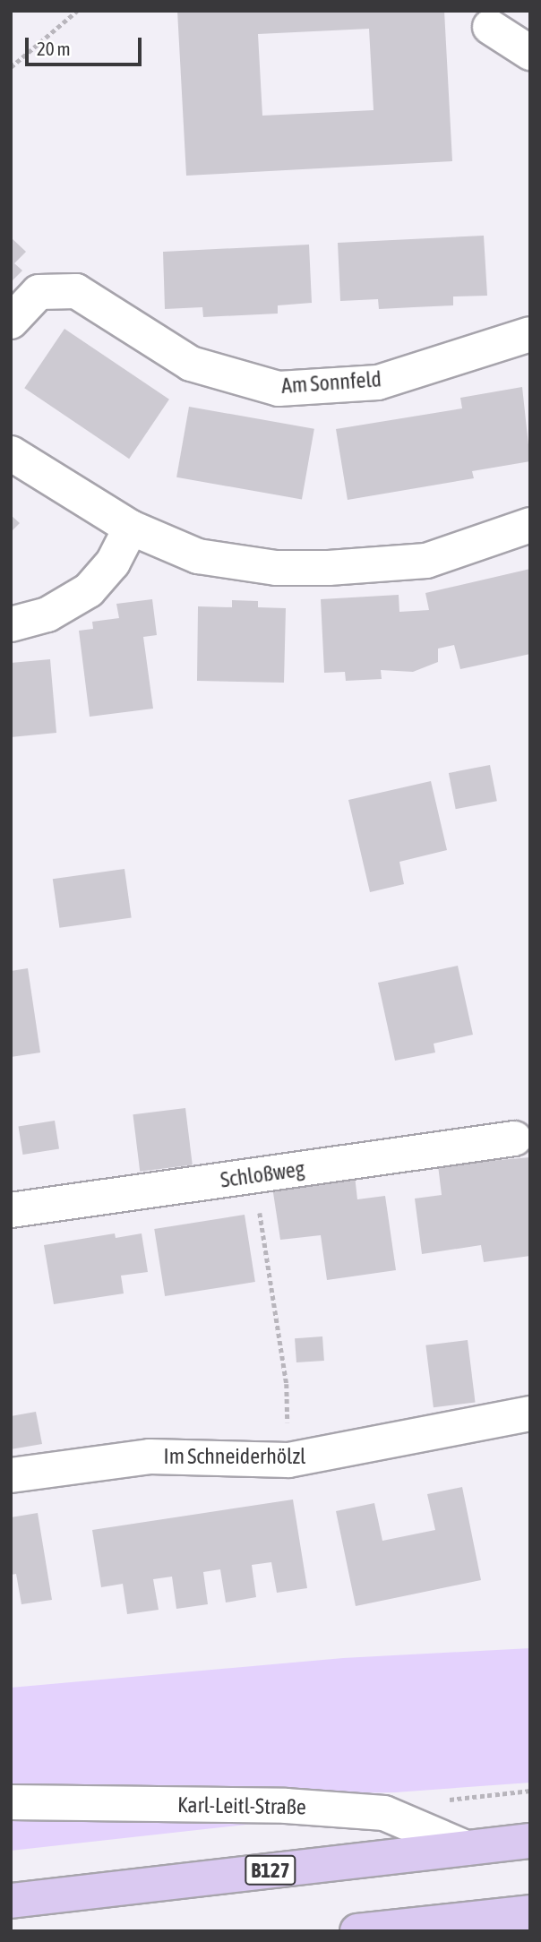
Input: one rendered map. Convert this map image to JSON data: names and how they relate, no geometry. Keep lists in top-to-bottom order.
{
  "streets": {
    "main road": ["B127"],
    "street": [
      "Am Sonnfeld",
      "Schloßweg",
      "Im Schneiderhölzl",
      "Karl-Leitl-Straße"
    ]
  },
  "crossings": [
    ["Karl-Leitl-Straße", "B127"]
  ],
  "scale_bar": "20 m"
}
